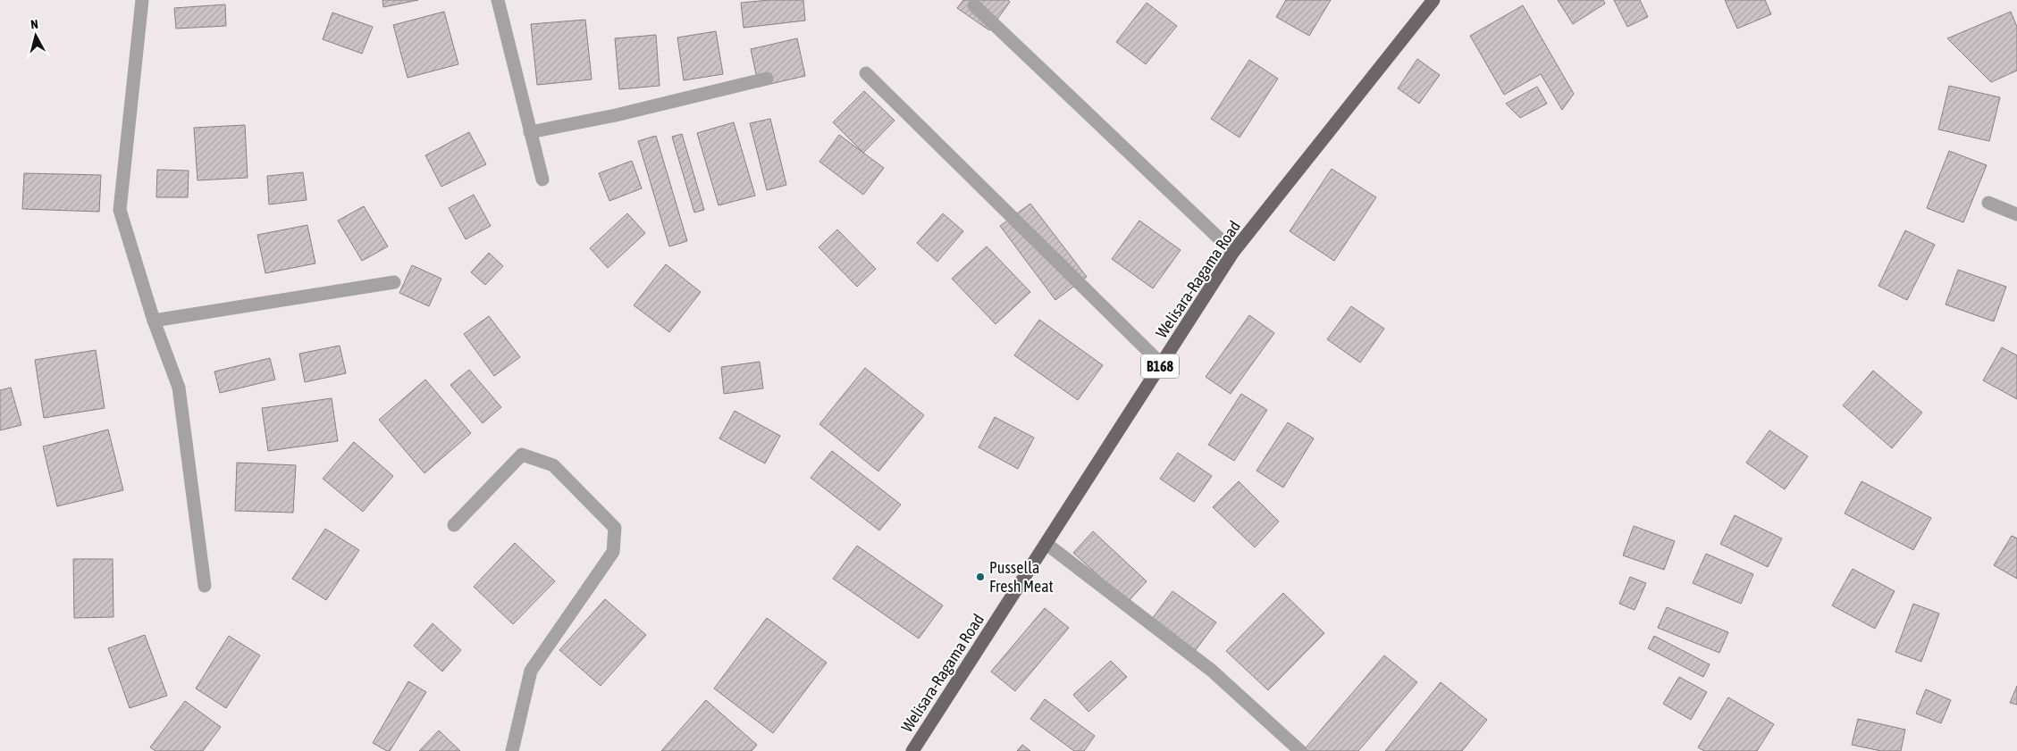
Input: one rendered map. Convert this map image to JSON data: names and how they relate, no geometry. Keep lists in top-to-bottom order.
{
  "streets": {
    "main road": ["Welisara-Ragama Road", "B168"]
  },
  "places": ["Pussella Fresh Meat"],
  "north": "top"
}
